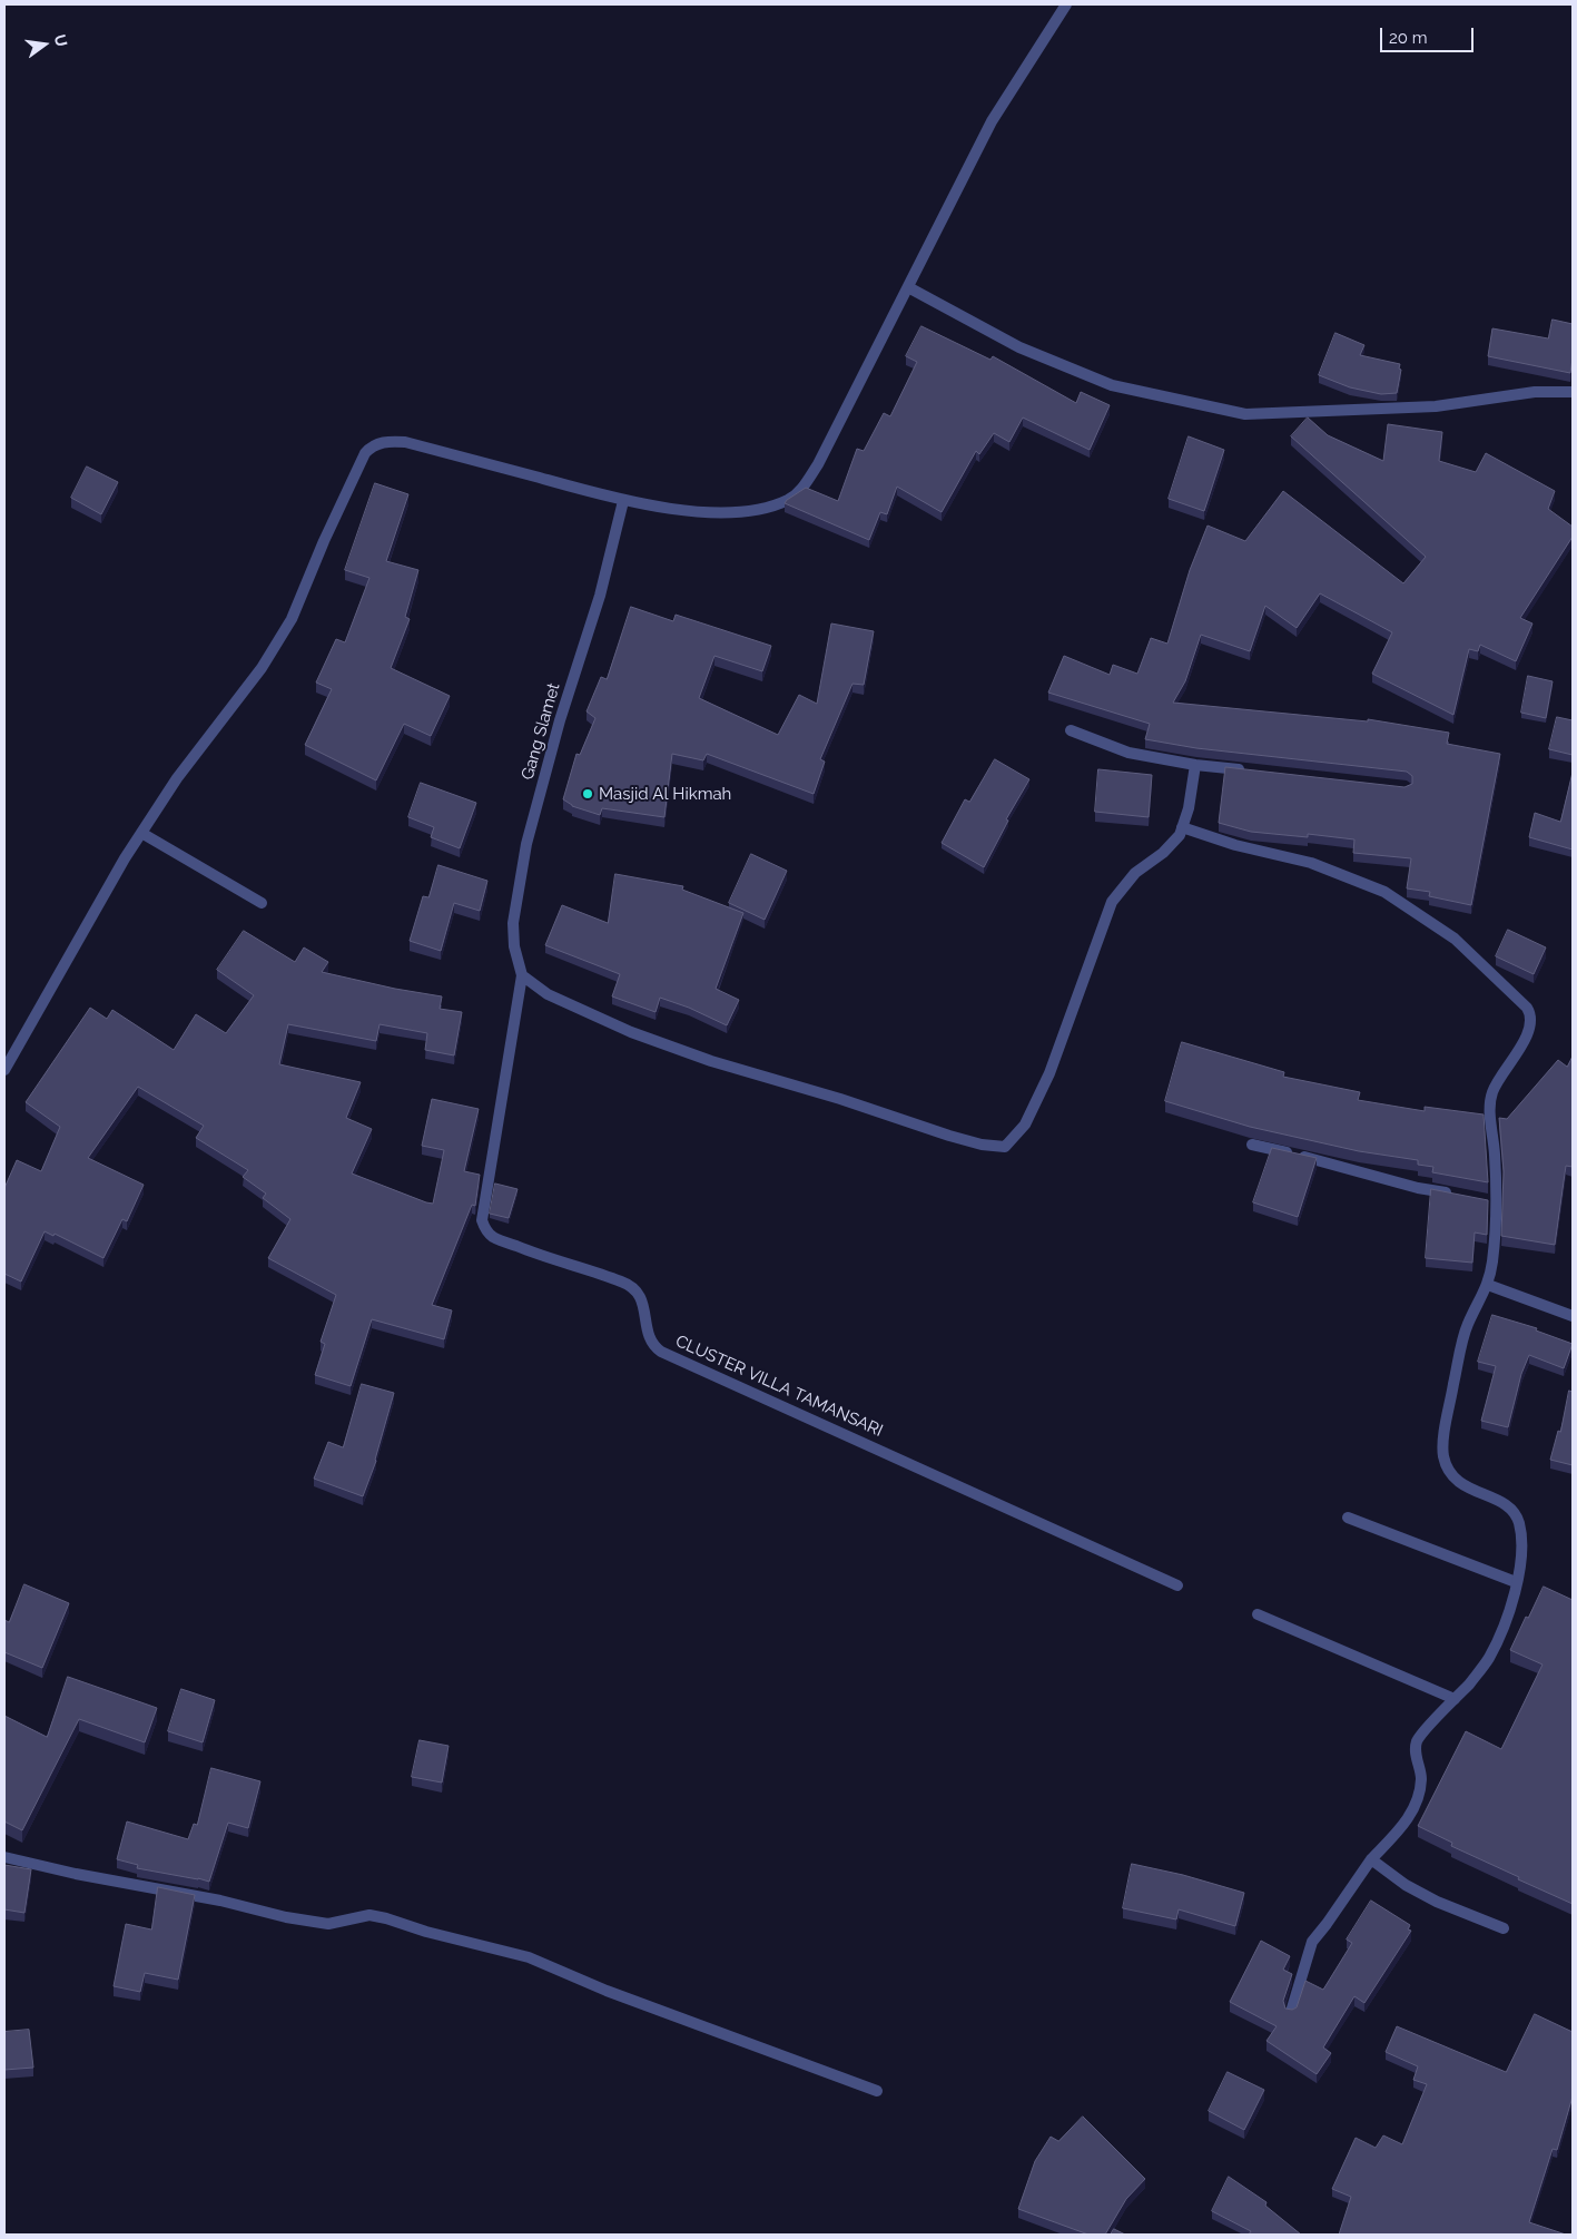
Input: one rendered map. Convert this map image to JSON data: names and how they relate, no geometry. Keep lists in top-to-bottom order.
{
  "streets": {
    "street": ["Gang Slamet", "CLUSTER VILLA TAMANSARI"]
  },
  "crossings": [
    ["Gang Slamet", "CLUSTER VILLA TAMANSARI"]
  ],
  "places": ["Masjid Al Hikmah"],
  "scale_bar": "20 m",
  "north": "right"
}
